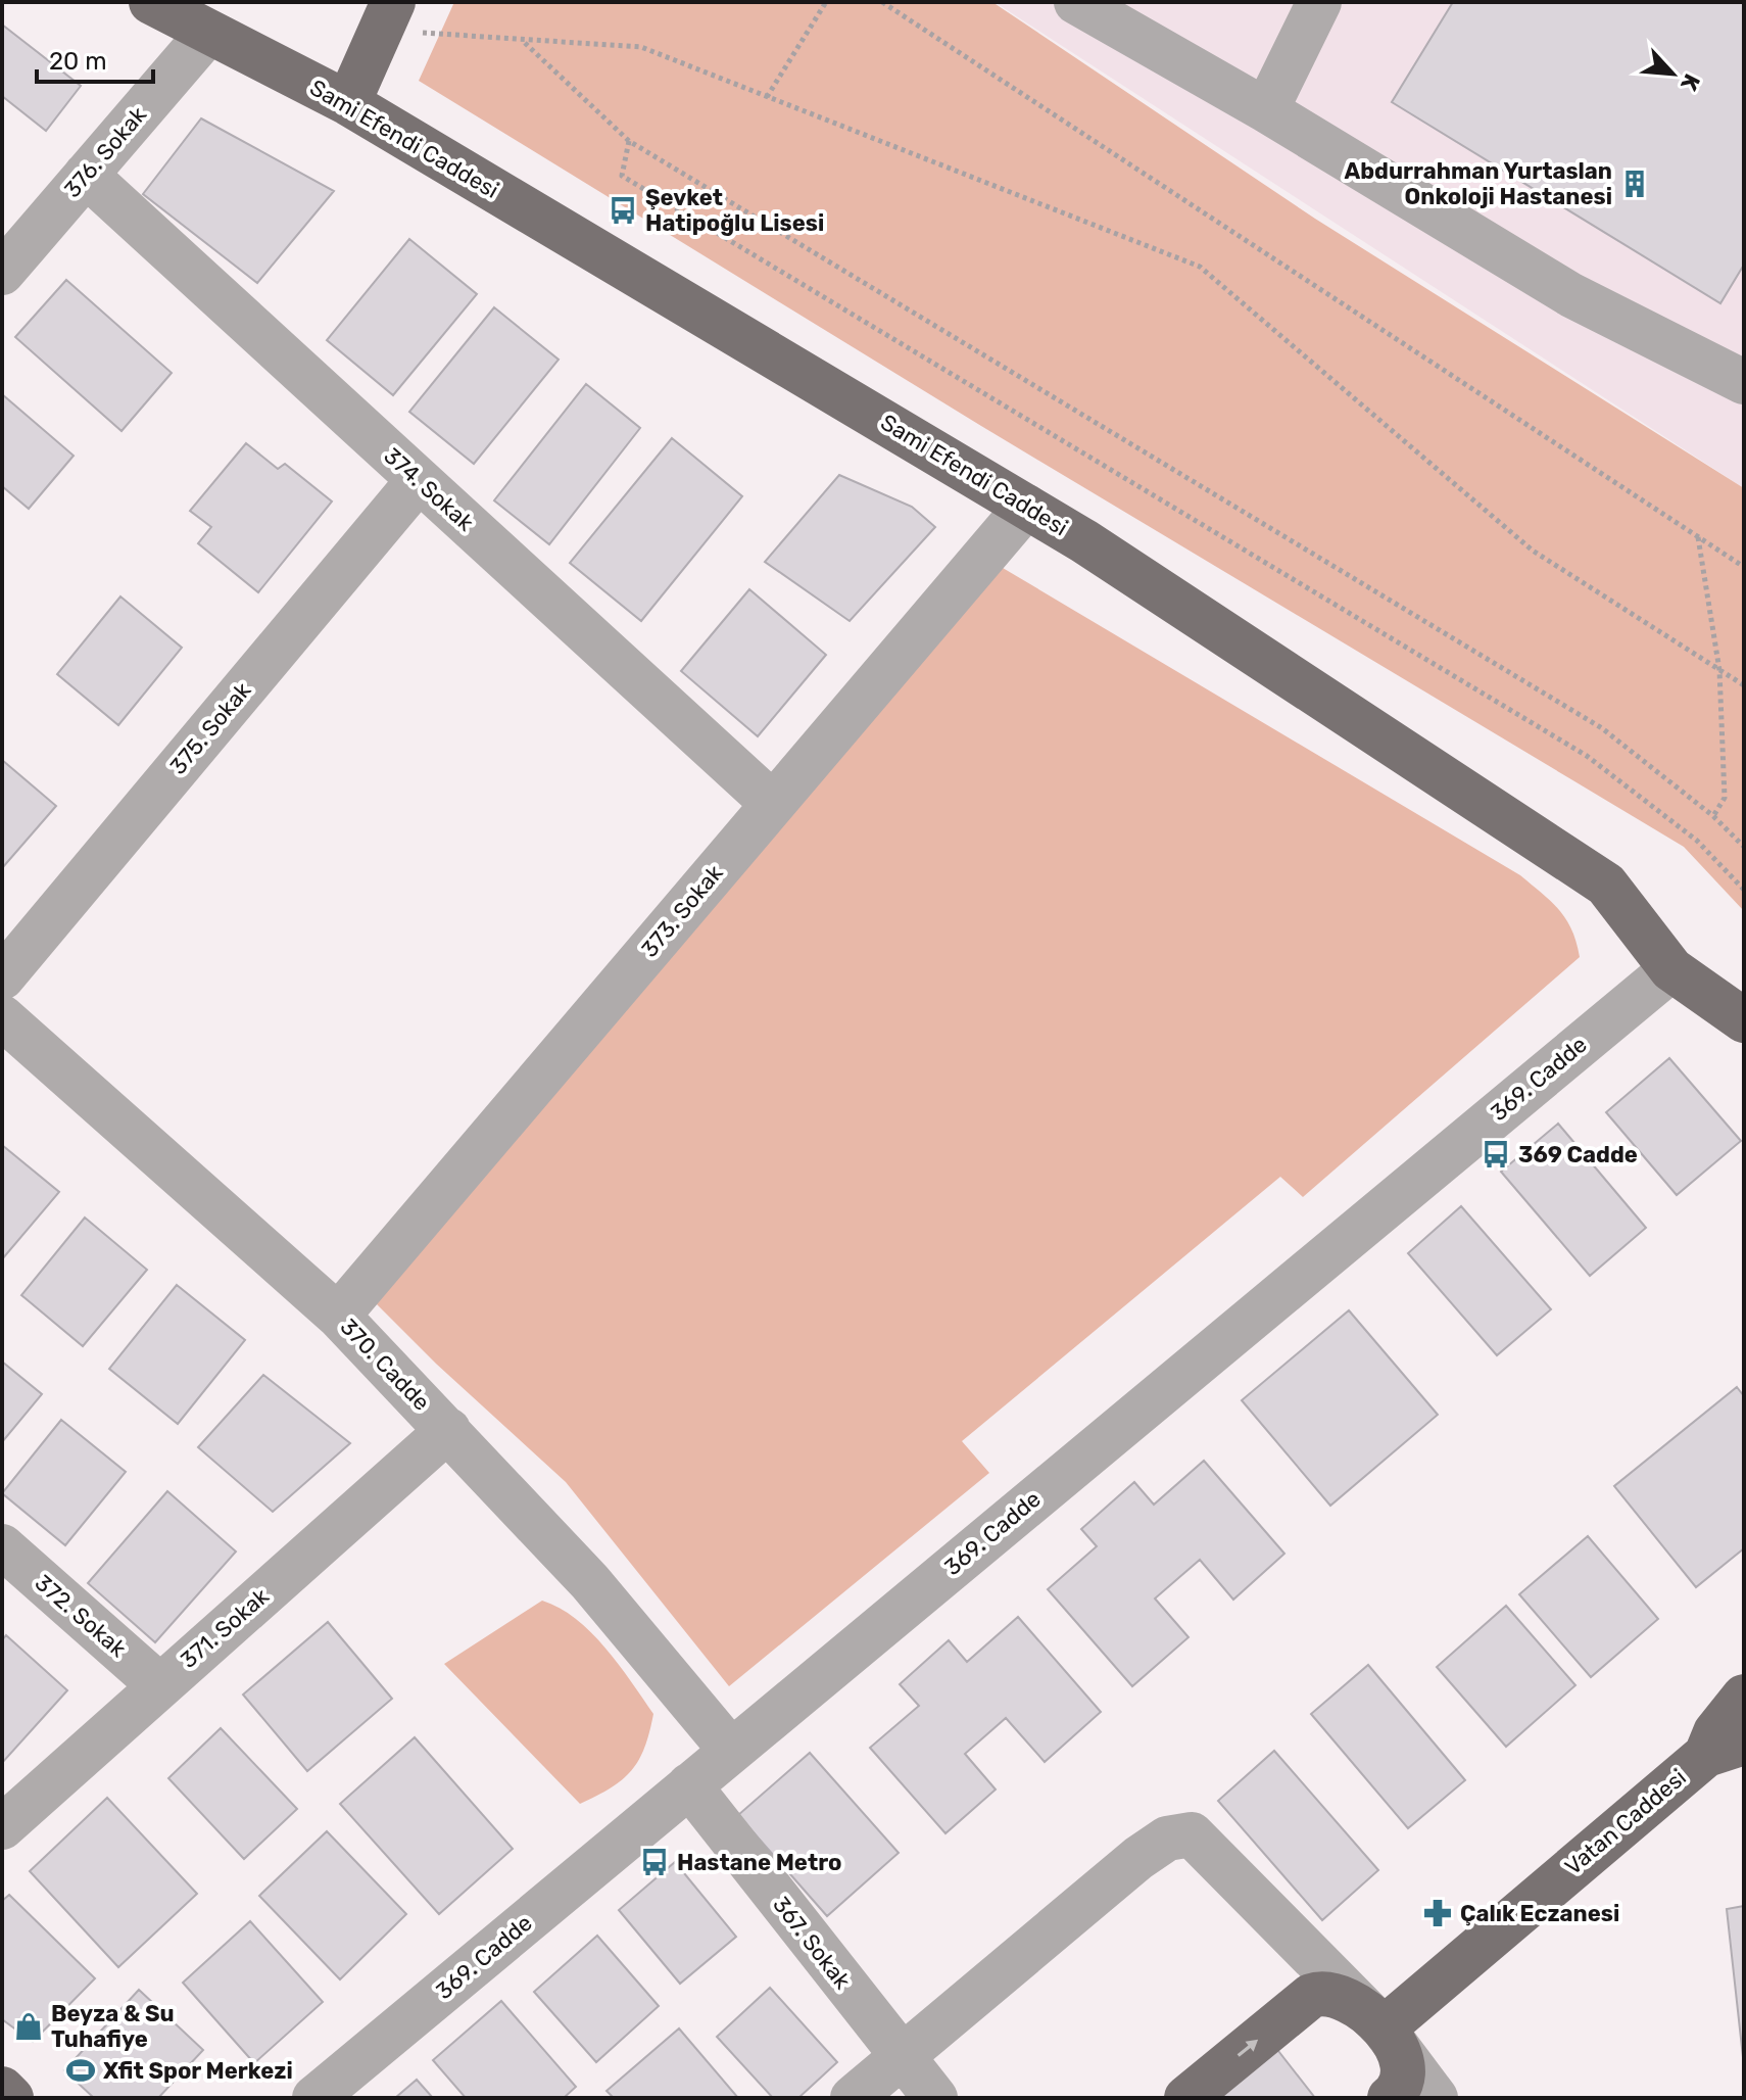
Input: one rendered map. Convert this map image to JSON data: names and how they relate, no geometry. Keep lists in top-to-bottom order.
{
  "streets": {
    "main road": ["Sami Efendi Caddesi", "Vatan Caddesi"],
    "street": [
      "376. Sokak",
      "374. Sokak",
      "375. Sokak",
      "373. Sokak",
      "369. Cadde",
      "370. Cadde",
      "372. Sokak",
      "371. Sokak",
      "367. Sokak"
    ]
  },
  "crossings": [
    ["Sami Efendi Caddesi", "376. Sokak"],
    ["Sami Efendi Caddesi", "373. Sokak"],
    ["Sami Efendi Caddesi", "369. Cadde"],
    ["376. Sokak", "374. Sokak"],
    ["374. Sokak", "375. Sokak"],
    ["374. Sokak", "373. Sokak"],
    ["373. Sokak", "370. Cadde"],
    ["369. Cadde", "370. Cadde"],
    ["369. Cadde", "367. Sokak"],
    ["370. Cadde", "371. Sokak"],
    ["372. Sokak", "371. Sokak"]
  ],
  "places": {
    "building": ["Abdurrahman Yurtaslan Onkoloji Hastanesi"],
    "bus stop": ["Şevket Hatipoğlu Lisesi", "369 Cadde", "Hastane Metro"],
    "pharmacy": ["Çalık Eczanesi"],
    "shop": ["Beyza & Su Tuhafiye"],
    "sports": ["Xfit Spor Merkezi"]
  },
  "scale_bar": "20 m",
  "north": "bottom right"
}
